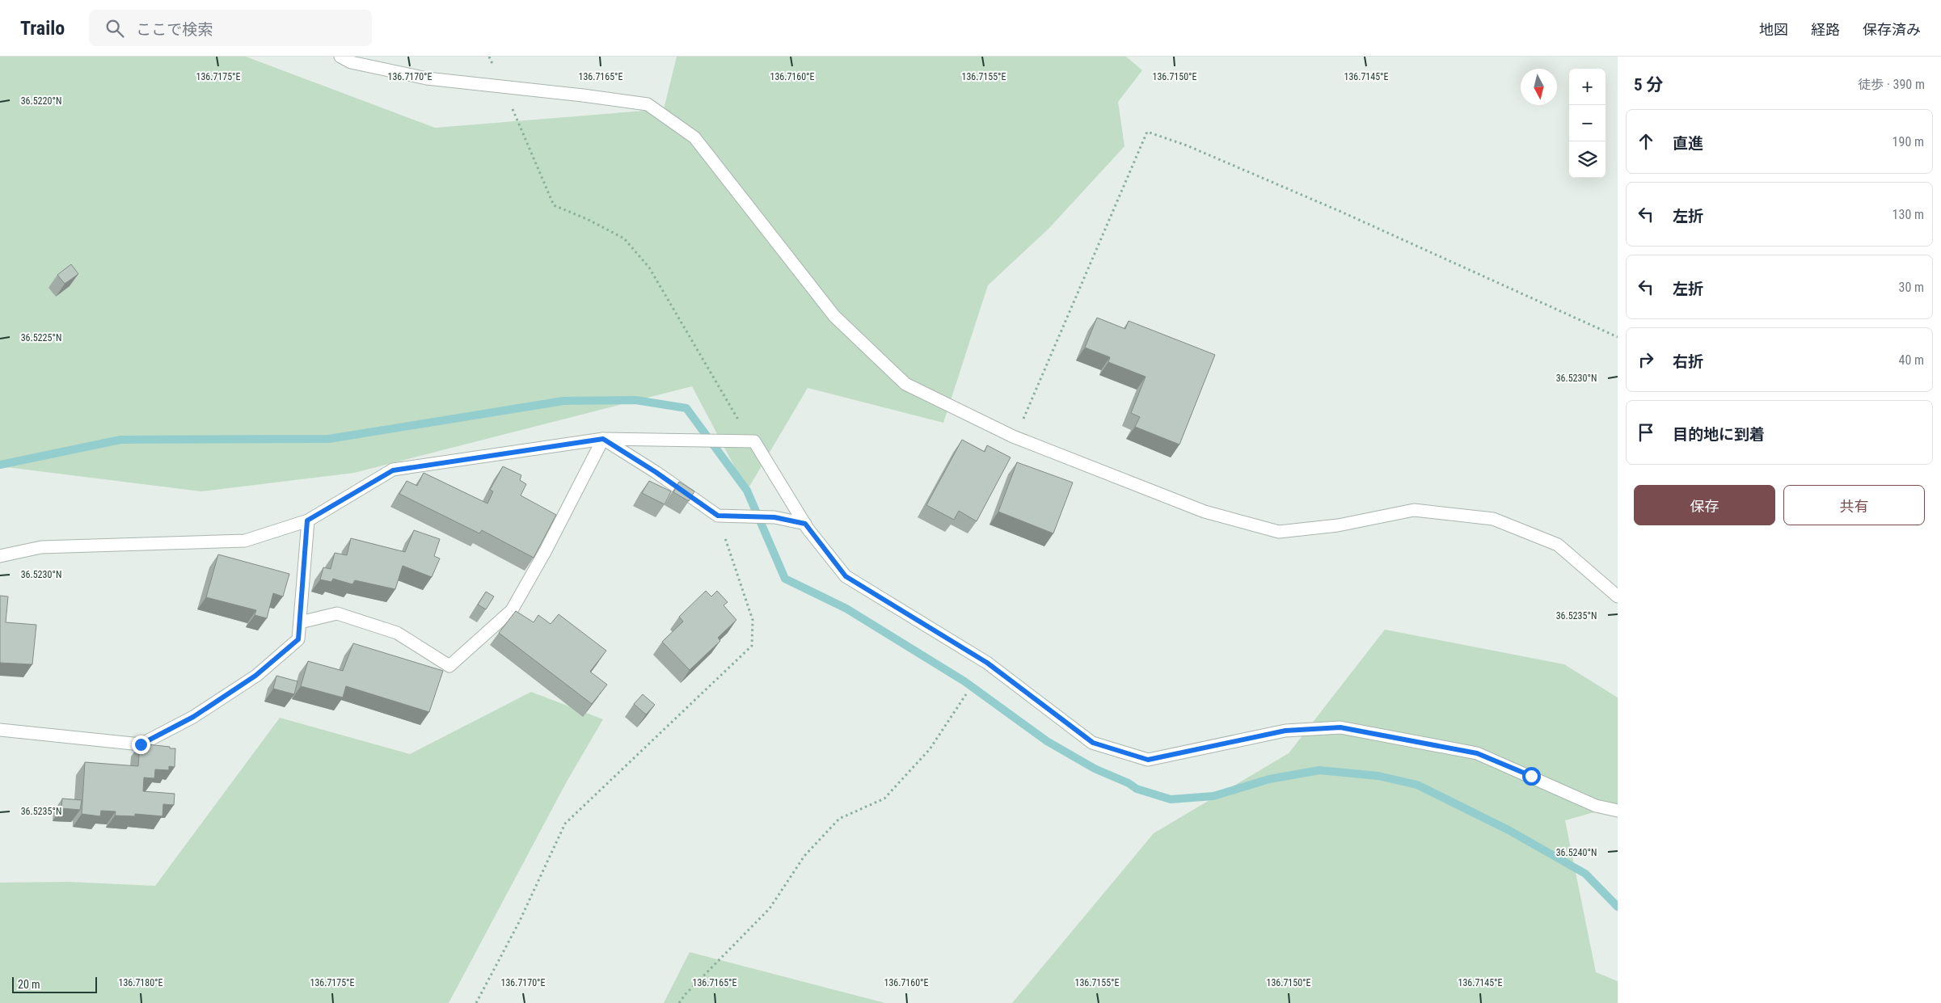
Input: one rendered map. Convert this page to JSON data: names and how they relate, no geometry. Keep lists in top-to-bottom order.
{
  "scale_bar": "20 m",
  "north": "bottom",
  "page": {
    "header": "Trailo",
    "search": "ここで検索",
    "nav": ["地図", "経路", "保存済み"],
    "heading": ["5 分", "徒歩 · 390 m"],
    "map_buttons": ["+", "−"],
    "list": [
      ["直進", "190 m"],
      ["左折", "130 m"],
      ["左折", "30 m"],
      ["右折", "40 m"],
      "目的地に到着"
    ],
    "buttons": ["保存", "共有"],
    "scale": "20 m"
  },
  "coordinates": [
    "136.7175°E",
    "136.7170°E",
    "136.7165°E",
    "136.7160°E",
    "136.7155°E",
    "136.7150°E",
    "136.7145°E",
    "36.5220°N",
    "36.5225°N",
    "36.5230°N",
    "36.5235°N",
    "36.5240°N",
    "136.7180°E"
  ]
}
